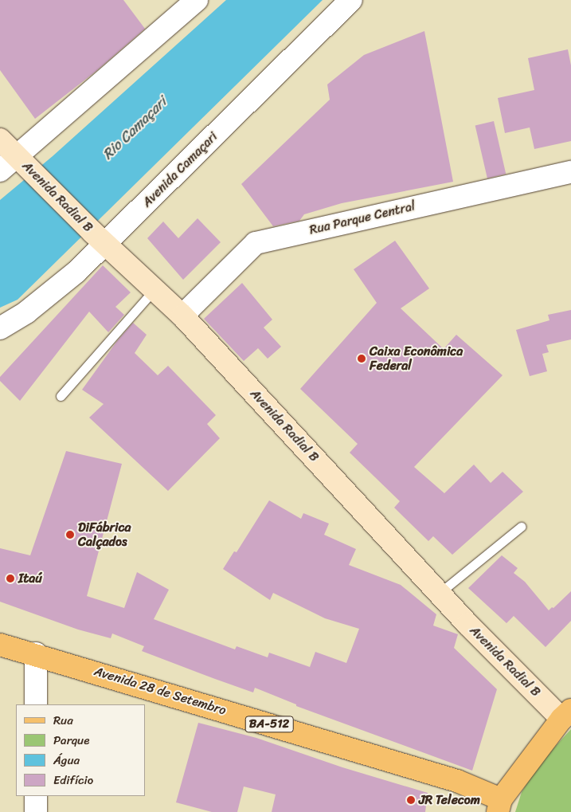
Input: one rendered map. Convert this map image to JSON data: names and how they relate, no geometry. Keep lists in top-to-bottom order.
{
  "streets": {
    "main road": ["Avenida Radial B", "Avenida 28 de Setembro", "BA-512"],
    "street": ["Avenida Camaçari", "Rua Parque Central"]
  },
  "crossings": [
    ["Avenida Camaçari", "Avenida Radial B"],
    ["Avenida Radial B", "Rua Parque Central"],
    ["Avenida Radial B", "BA-512"],
    ["Avenida 28 de Setembro", "BA-512"]
  ],
  "water": ["Rio Camaçari"],
  "places": [
    "Caixa Econômica Federal",
    "DiFábrica Calçados",
    "Itaú",
    "JR Telecom"
  ],
  "legend": [
    "Rua",
    "Parque",
    "Água",
    "Edifício"
  ]
}
